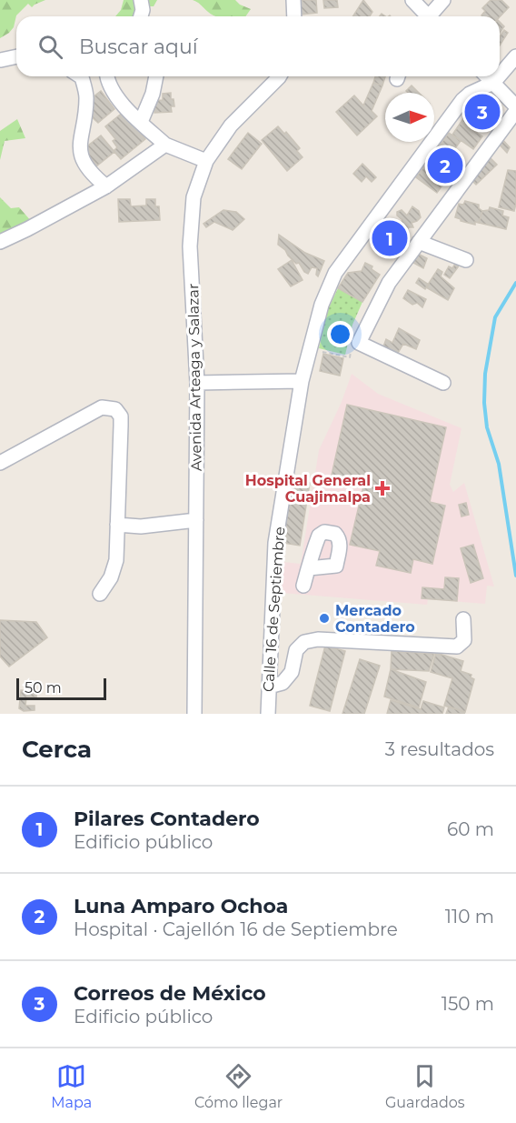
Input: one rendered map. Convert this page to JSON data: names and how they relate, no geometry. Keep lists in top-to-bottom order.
{
  "streets": {
    "street": ["Avenida Arteaga y Salazar", "Calle 16 de Septiembre"]
  },
  "places": {
    "health": ["Hospital General Cuajimalpa"],
    "other": ["Mercado Contadero"]
  },
  "scale_bar": "50 m",
  "north": "right",
  "page": {
    "search": "Buscar aquí",
    "pins": ["3", "2", "1"],
    "scale": "50 m",
    "heading": ["Cerca", "3 resultados"],
    "list": [
      {
        "mark": "1",
        "name": "Pilares Contadero",
        "note": "Edificio público",
        "value": "60 m"
      },
      {
        "mark": "2",
        "name": "Luna Amparo Ochoa",
        "note": "Hospital · Cajellón 16 de Septiembre",
        "value": "110 m"
      },
      {
        "mark": "3",
        "name": "Correos de México",
        "note": "Edificio público",
        "value": "150 m"
      }
    ],
    "nav": ["Mapa", "Cómo llegar", "Guardados"]
  }
}
